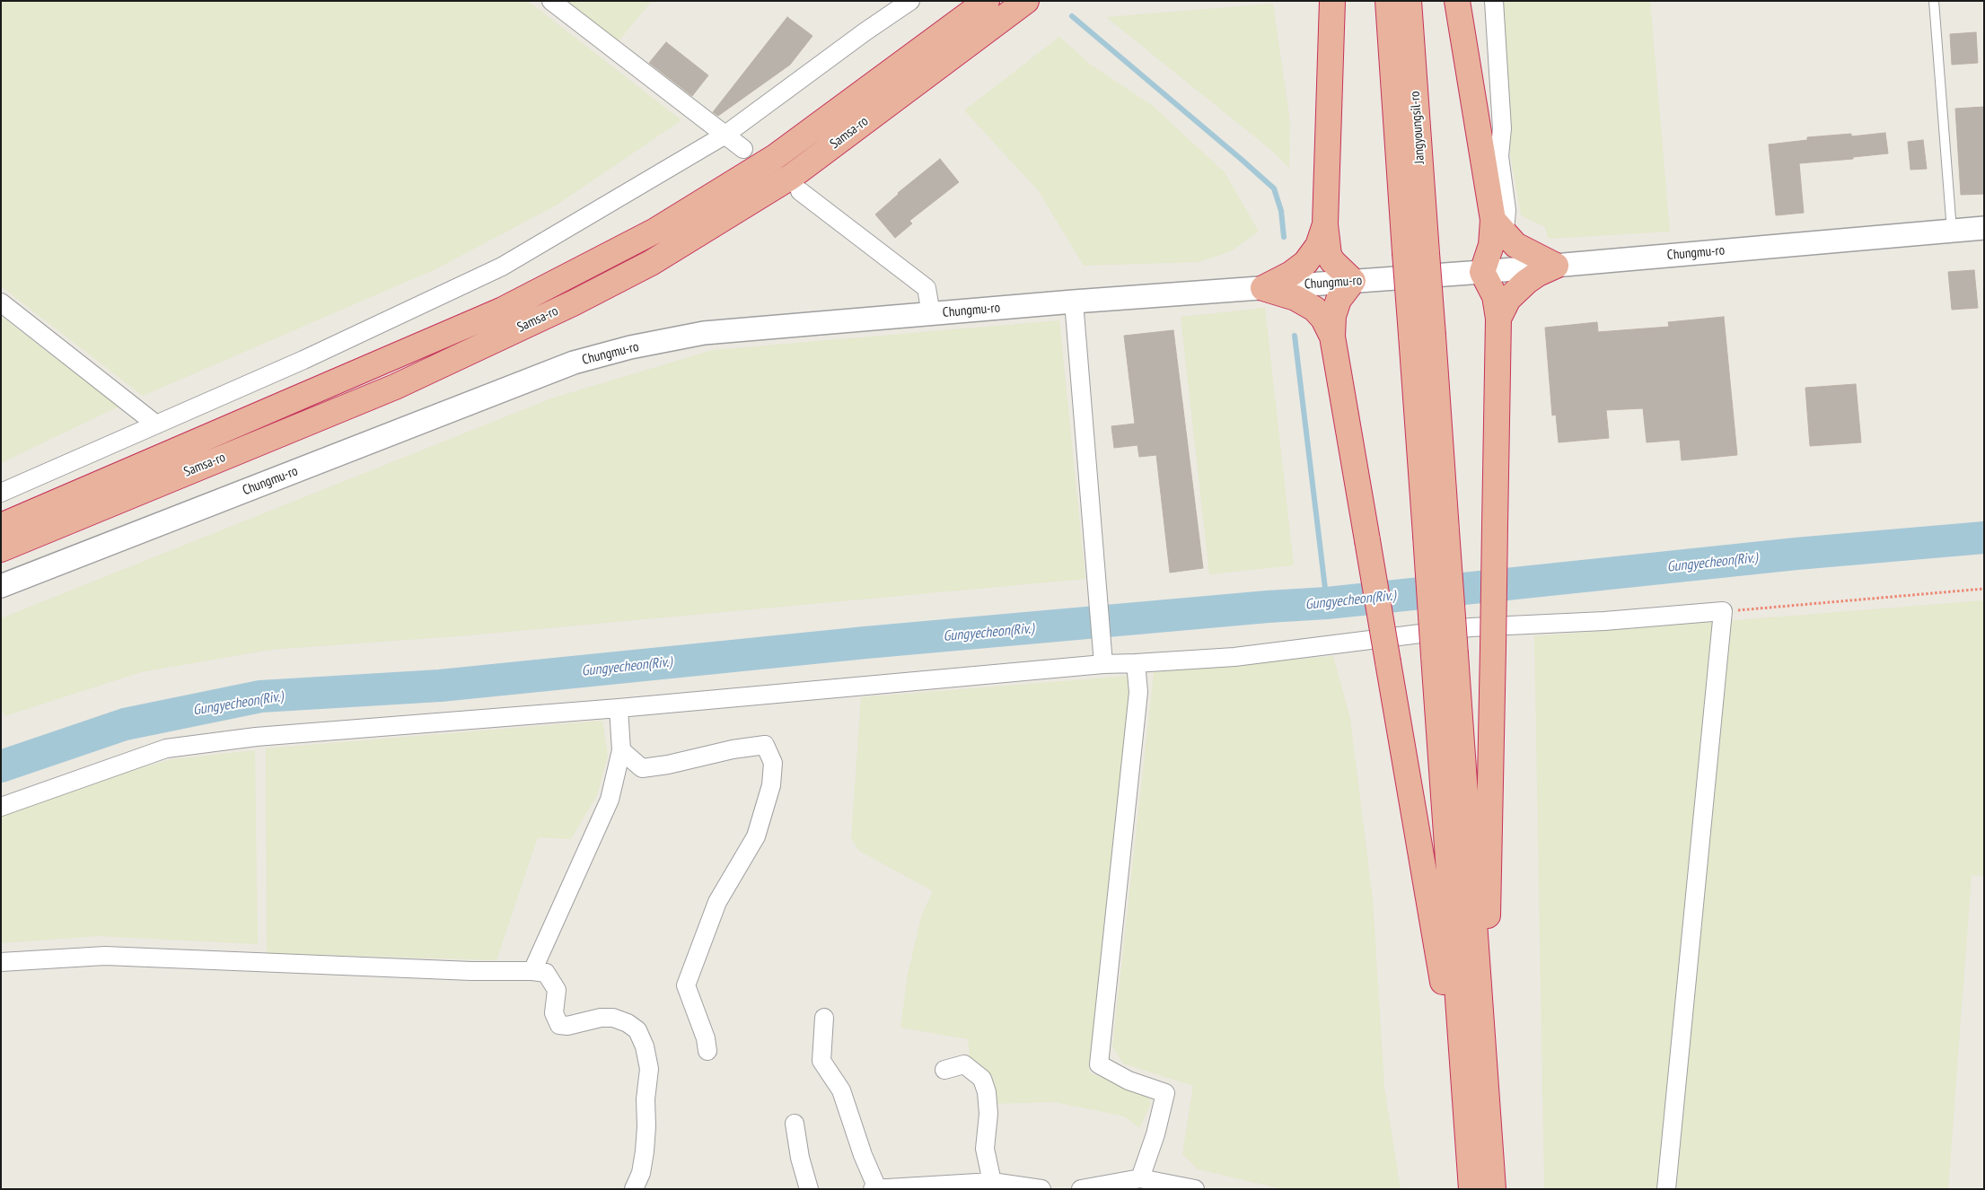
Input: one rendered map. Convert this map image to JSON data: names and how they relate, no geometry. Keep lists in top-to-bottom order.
{
  "streets": {
    "highway": ["Jangyoungsil-ro", "Samsa-ro"],
    "street": ["Chungmu-ro"]
  },
  "water": ["Gungyecheon(Riv.)"]
}
